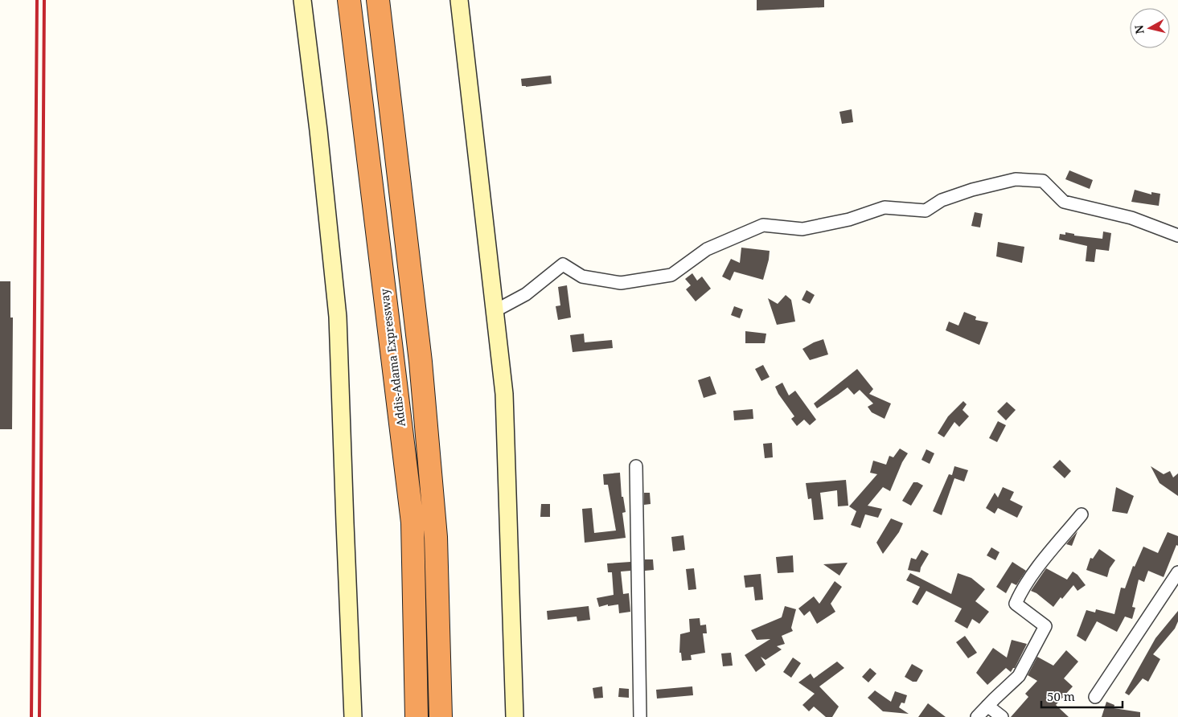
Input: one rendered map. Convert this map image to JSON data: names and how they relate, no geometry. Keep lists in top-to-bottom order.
{
  "streets": {
    "highway": ["Addis-Adama Expressway"]
  },
  "scale_bar": "50 m",
  "north": "left"
}
